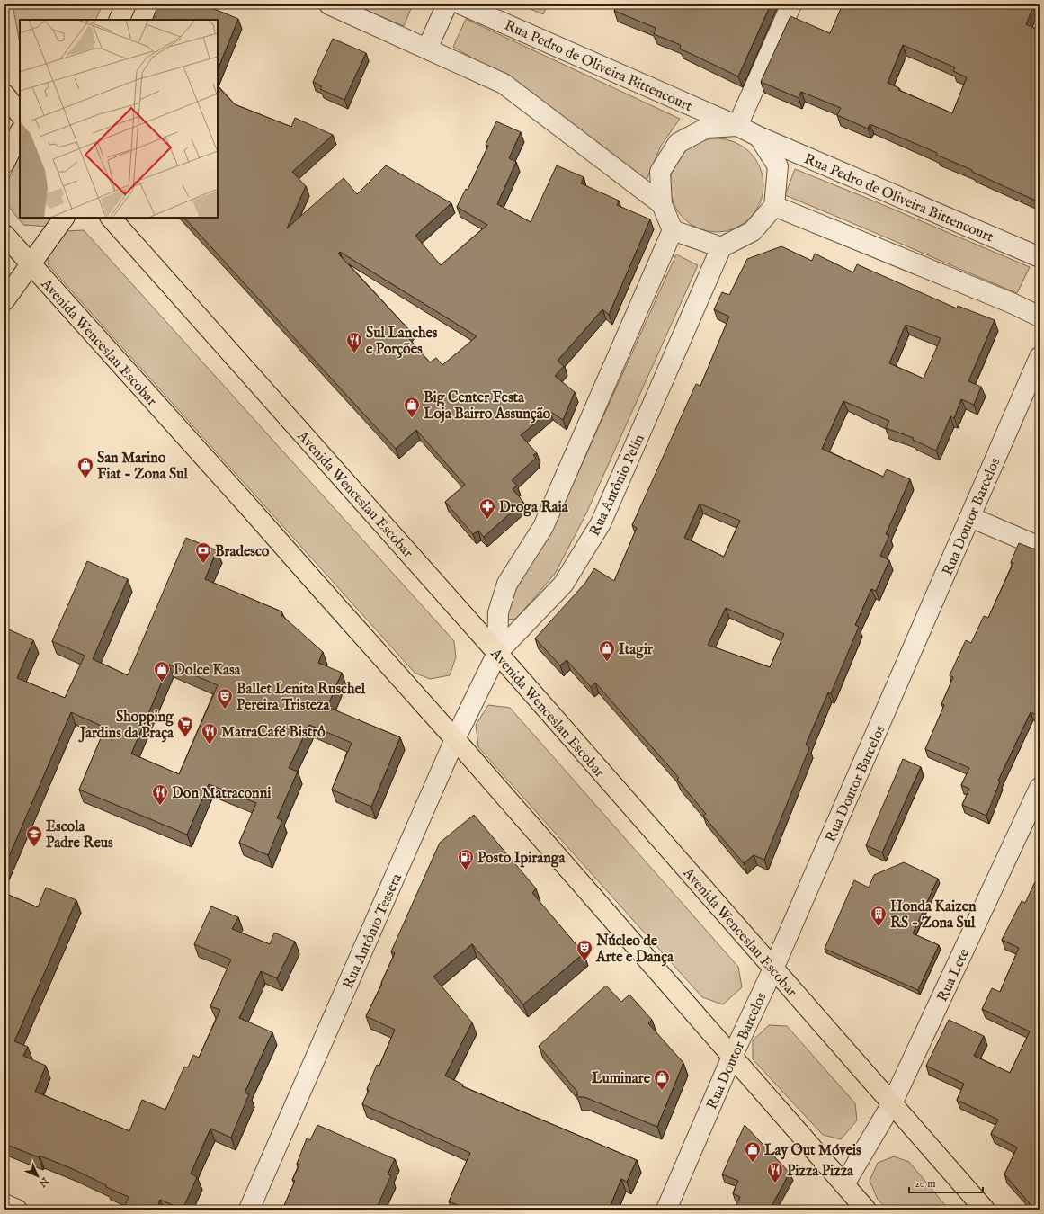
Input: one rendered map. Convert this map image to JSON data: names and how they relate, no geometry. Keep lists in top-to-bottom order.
{
  "streets": {
    "main road": ["Avenida Wenceslau Escobar"],
    "street": [
      "Rua Pedro de Oliveira Bittencourt",
      "Rua Antônio Pelin",
      "Rua Doutor Barcelos",
      "Rua Antônio Tessera",
      "Rua Lete"
    ]
  },
  "crossings": [
    ["Rua Pedro de Oliveira Bittencourt", "Rua Antônio Pelin"],
    ["Avenida Wenceslau Escobar", "Rua Antônio Pelin"],
    ["Avenida Wenceslau Escobar", "Rua Doutor Barcelos"],
    ["Avenida Wenceslau Escobar", "Rua Antônio Tessera"],
    ["Avenida Wenceslau Escobar", "Rua Lete"],
    ["Rua Antônio Pelin", "Rua Antônio Tessera"]
  ],
  "places": {
    "restaurant": [
      "Sul Lanches e Porções",
      "MatraCafé Bistrô",
      "Don Matraconni",
      "Pizza Pizza"
    ],
    "shop": [
      "Big Center Festa Loja Bairro Assunção",
      "San Marino Fiat - Zona Sul",
      "Itagir",
      "Dolce Kasa",
      "Luminare",
      "Lay Out Móveis"
    ],
    "pharmacy": ["Droga Raia"],
    "bank": ["Bradesco"],
    "theatre": ["Ballet Lenita Ruschel Pereira Tristeza", "Núcleo de Arte e Dança"],
    "supermarket": ["Shopping Jardins da Praça"],
    "school or university": ["Escola Padre Reus"],
    "fuel station": ["Posto Ipiranga"],
    "building": ["Honda Kaizen RS - Zona Sul"]
  },
  "scale_bar": "20 m",
  "north": "bottom right"
}
